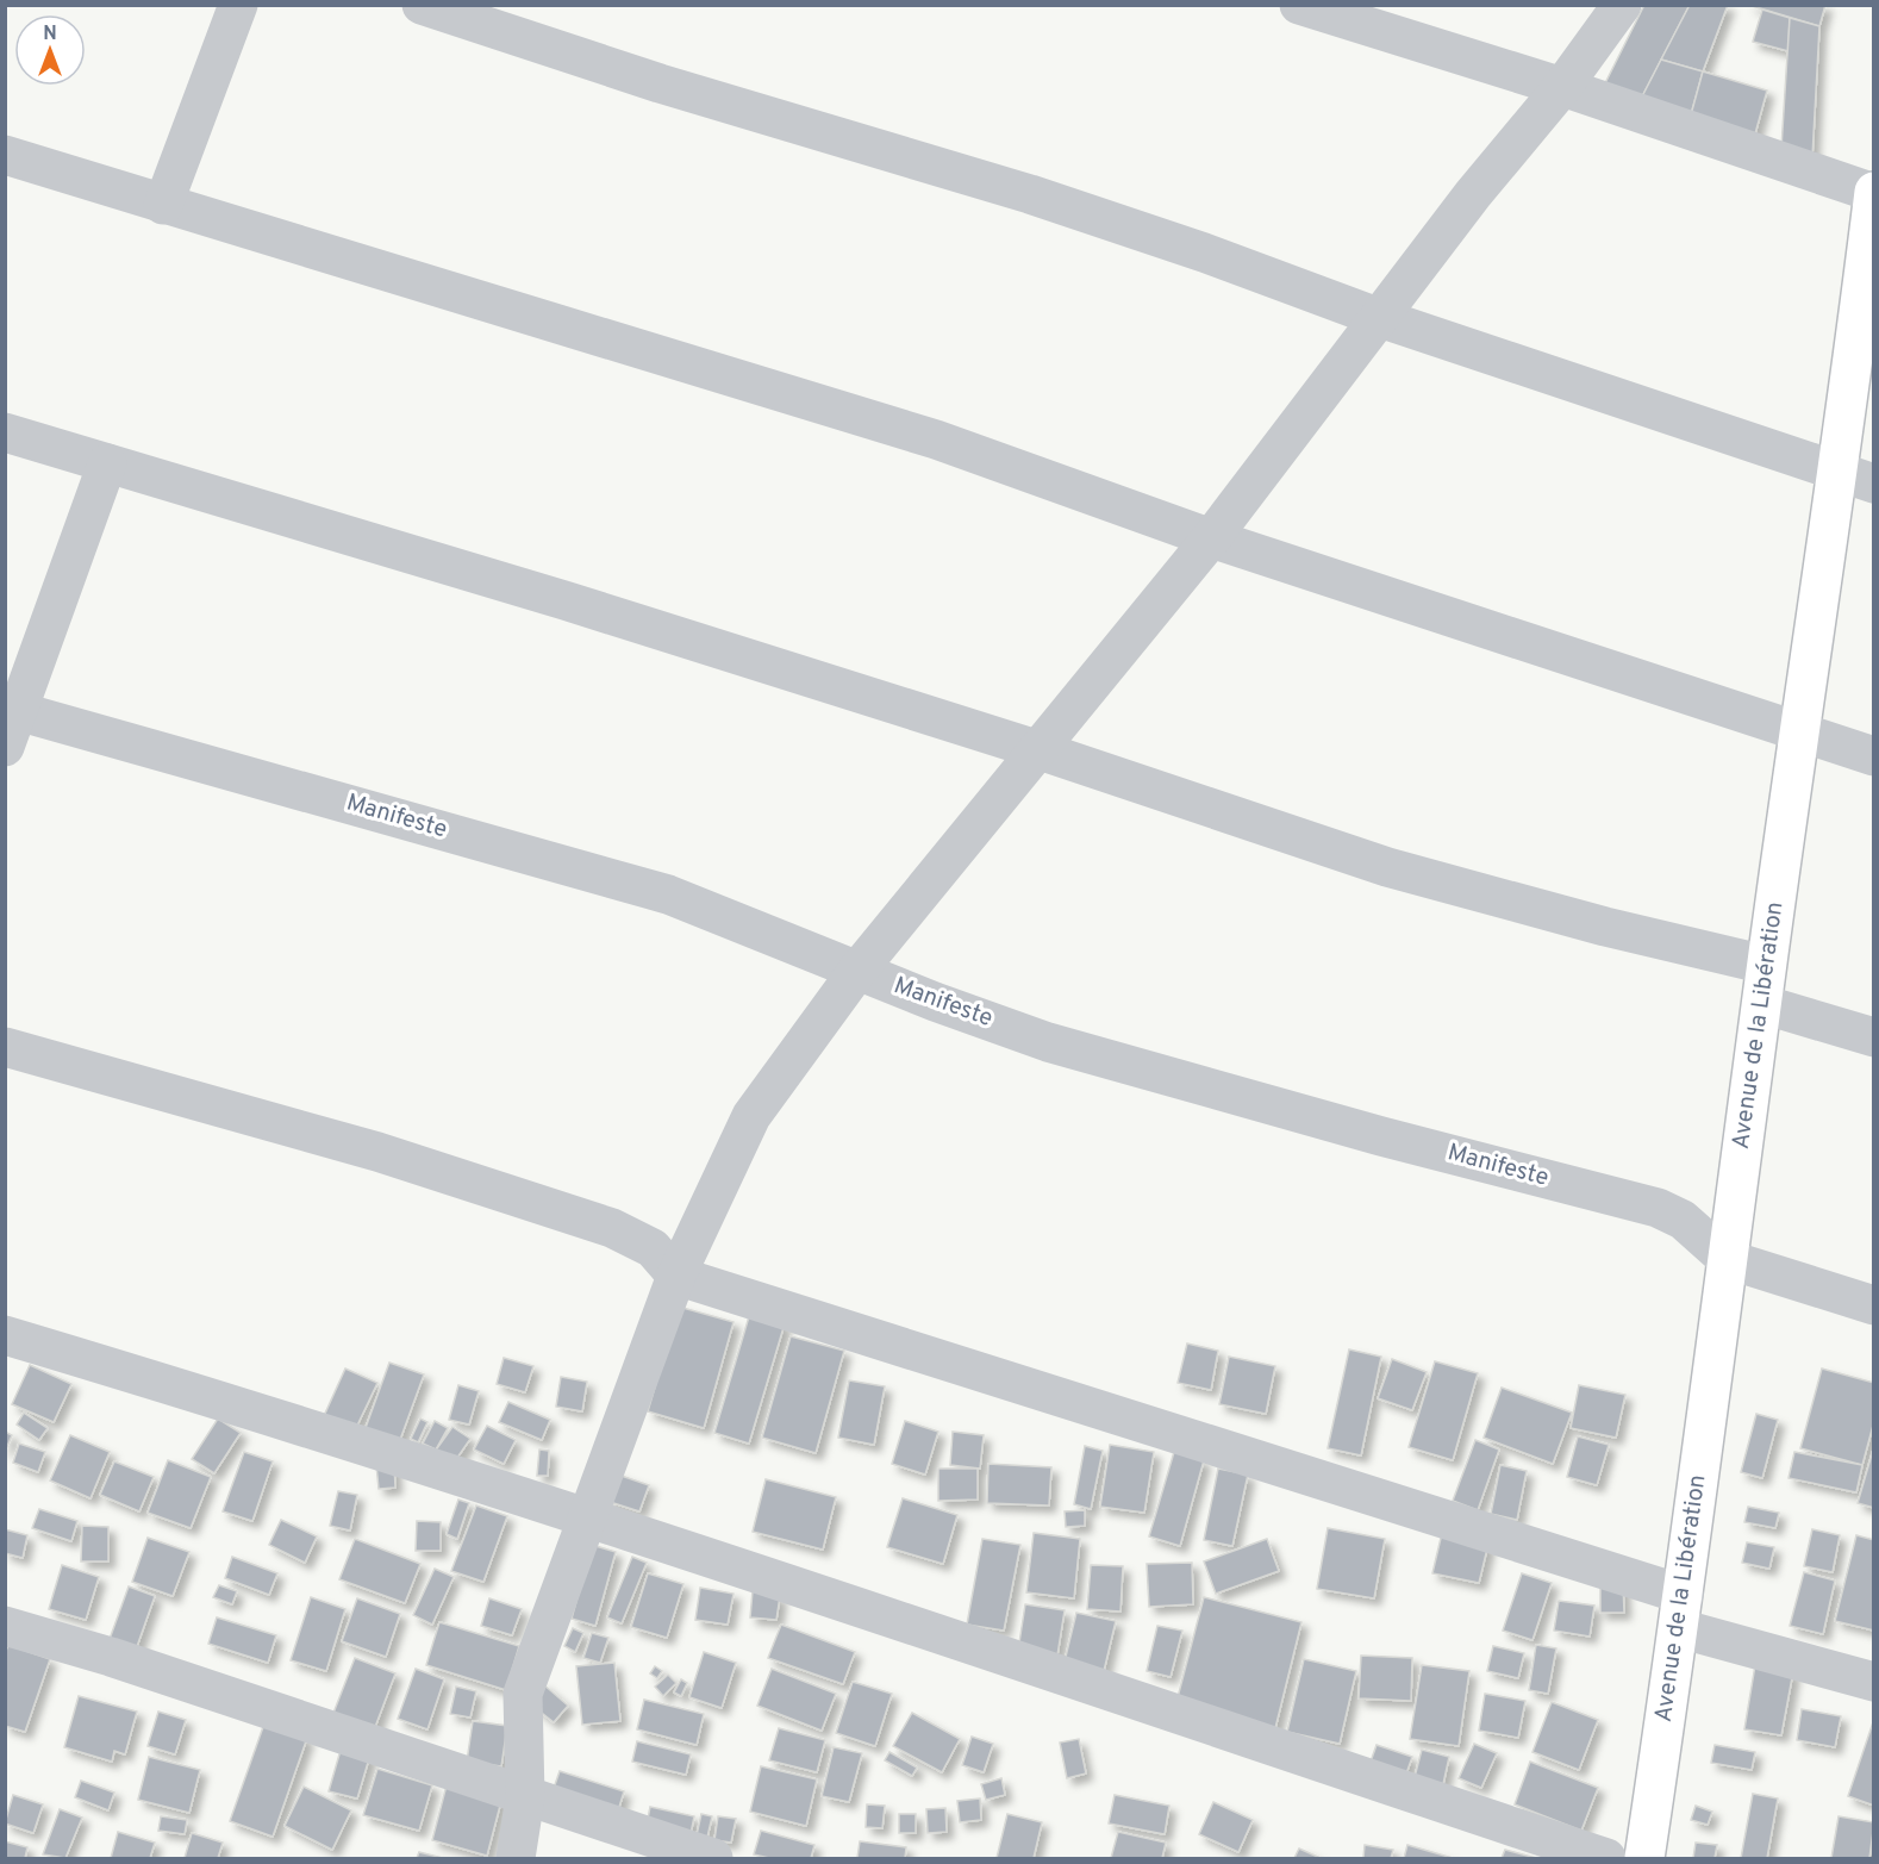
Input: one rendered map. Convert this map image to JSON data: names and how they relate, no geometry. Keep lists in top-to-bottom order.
{
  "streets": {
    "highway": ["Avenue de la Libération"],
    "street": ["Manifeste"]
  },
  "crossings": [
    ["Manifeste", "Avenue de la Libération"]
  ],
  "north": "top"
}
